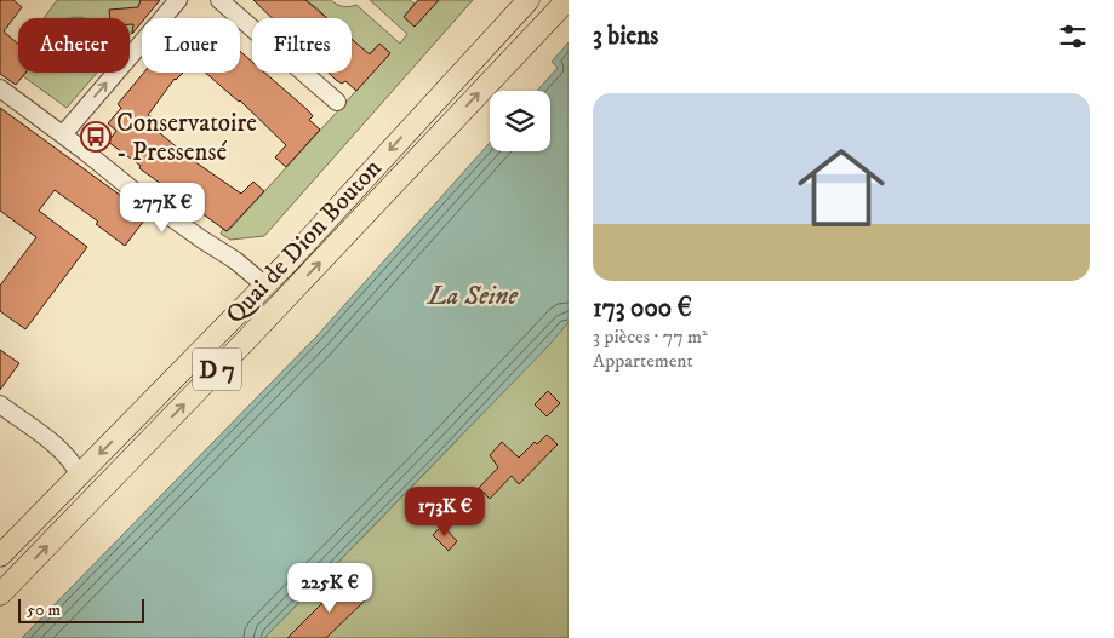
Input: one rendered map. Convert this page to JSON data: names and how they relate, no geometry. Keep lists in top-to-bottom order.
{
  "streets": {
    "main road": ["Quai de Dion Bouton", "D 7"]
  },
  "water": ["La Seine"],
  "places": {
    "bus stop": ["Conservatoire - Pressensé"]
  },
  "scale_bar": "50 m",
  "page": {
    "heading": "3 biens",
    "chip": ["Acheter", "Louer", "Filtres"],
    "list": [
      {
        "name": "173 000 €",
        "note": "3 pièces · 77 m² · Appartement"
      }
    ],
    "price": ["277K €", "173K €", "225K €"],
    "scale": "50 m"
  }
}
